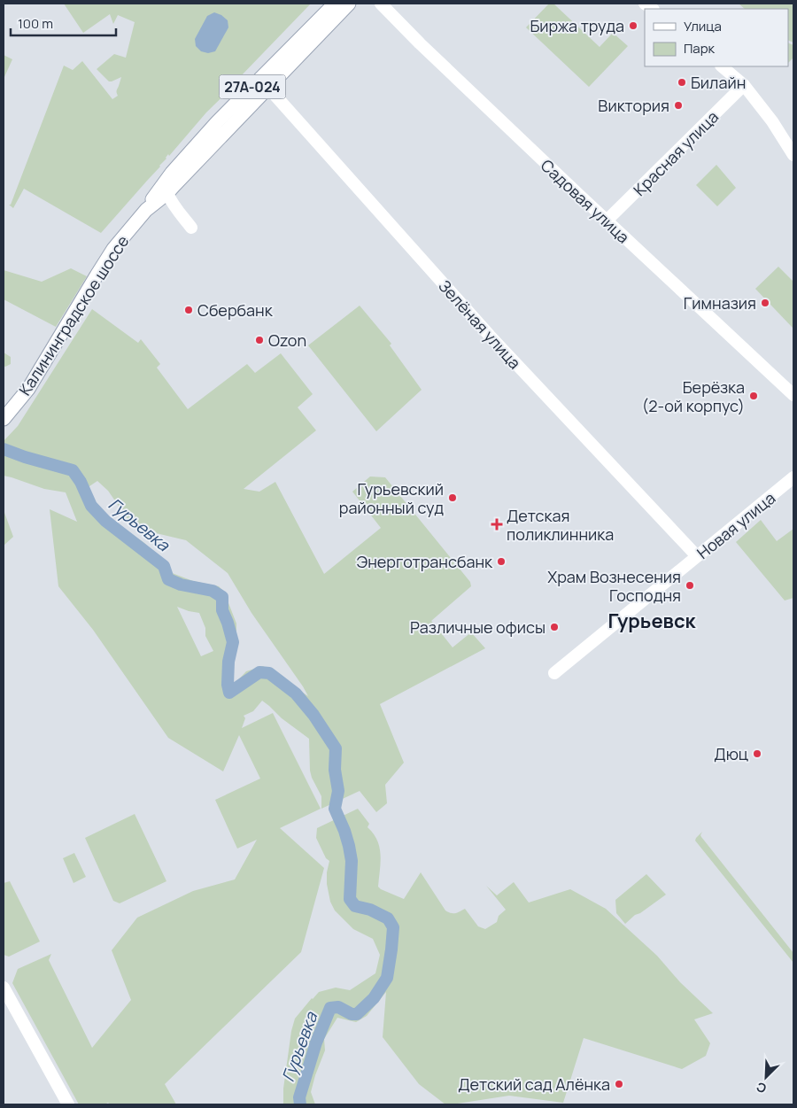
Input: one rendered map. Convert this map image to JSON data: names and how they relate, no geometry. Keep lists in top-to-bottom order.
{
  "streets": {
    "main road": ["27А-024", "Калининградское шоссе"],
    "street": [
      "Красная улица",
      "Садовая улица",
      "Зелёная улица",
      "Новая улица"
    ]
  },
  "crossings": [
    ["27А-024", "Калининградское шоссе"],
    ["Красная улица", "Садовая улица"],
    ["Калининградское шоссе", "Зелёная улица"],
    ["Зелёная улица", "Новая улица"]
  ],
  "districts": ["Гурьевск"],
  "water": ["Гурьевка"],
  "places": {
    "other": [
      "Биржа труда",
      "Билайн",
      "Виктория",
      "Гимназия",
      "Сбербанк",
      "Ozon",
      "Берёзка (2-ой корпус)",
      "Гурьевский районный суд",
      "Энерготрансбанк",
      "Храм Вознесения Господня",
      "Различные офисы",
      "Дюц",
      "Детский сад Алёнка"
    ],
    "health": ["Детская поликлинника"]
  },
  "legend": ["Улица", "Парк"],
  "scale_bar": "100 m",
  "north": "bottom left"
}
